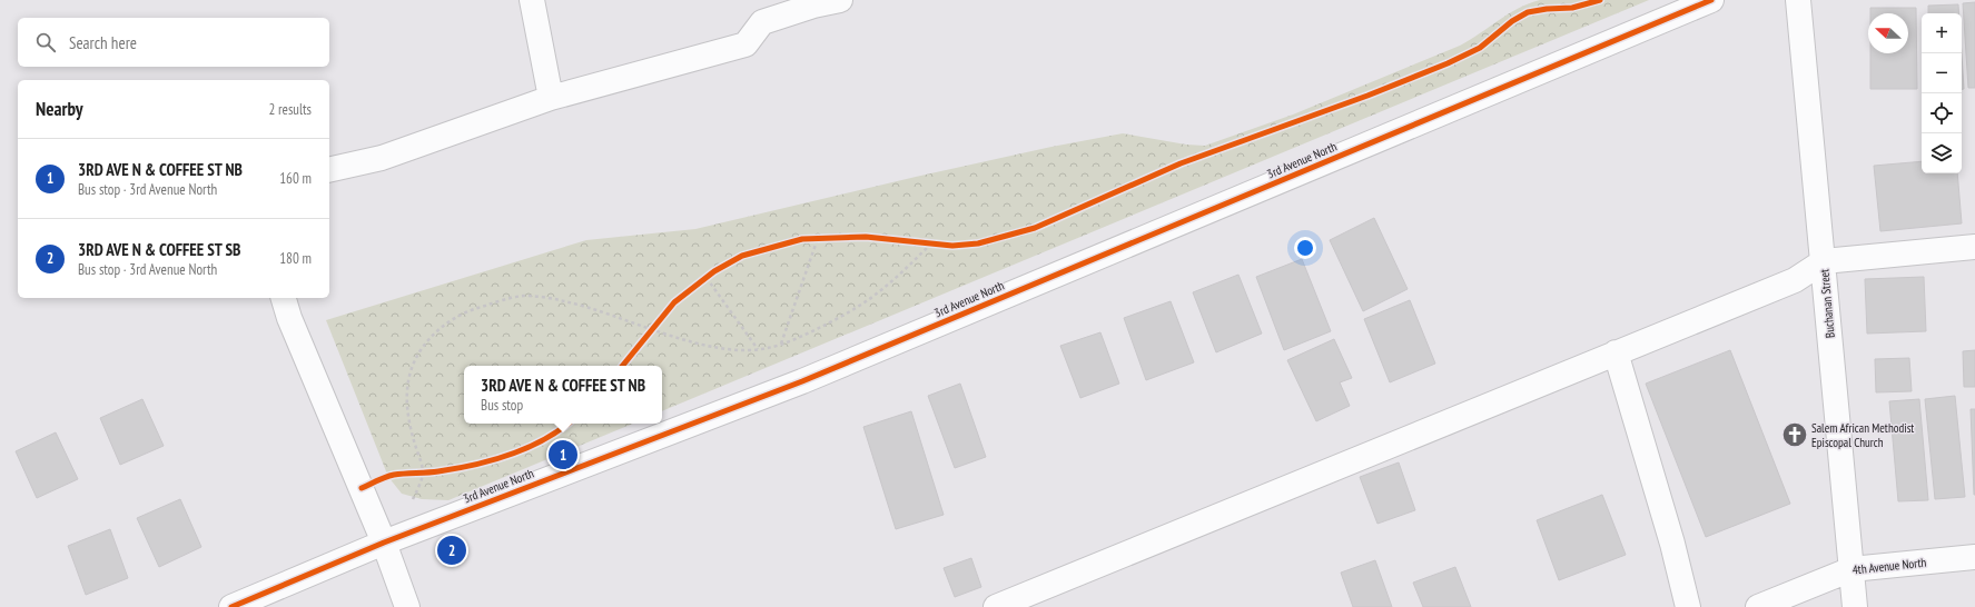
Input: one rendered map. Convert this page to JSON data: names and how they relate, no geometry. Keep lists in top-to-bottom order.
{
  "streets": {
    "street": ["3rd Avenue North", "Buchanan Street", "4th Avenue North"]
  },
  "crossings": [
    ["Buchanan Street", "4th Avenue North"]
  ],
  "places": {
    "church": ["Salem African Methodist Episcopal Church"]
  },
  "north": "left",
  "page": {
    "map_buttons": ["+", "−"],
    "search": "Search here",
    "heading": ["Nearby", "2 results"],
    "list": [
      {
        "mark": "1",
        "name": "3RD AVE N & COFFEE ST NB",
        "note": "Bus stop · 3rd Avenue North",
        "value": "160 m"
      },
      {
        "mark": "2",
        "name": "3RD AVE N & COFFEE ST SB",
        "note": "Bus stop · 3rd Avenue North",
        "value": "180 m"
      }
    ],
    "popup": ["3RD AVE N & COFFEE ST NB", "Bus stop"],
    "pins": ["1", "2"]
  }
}
